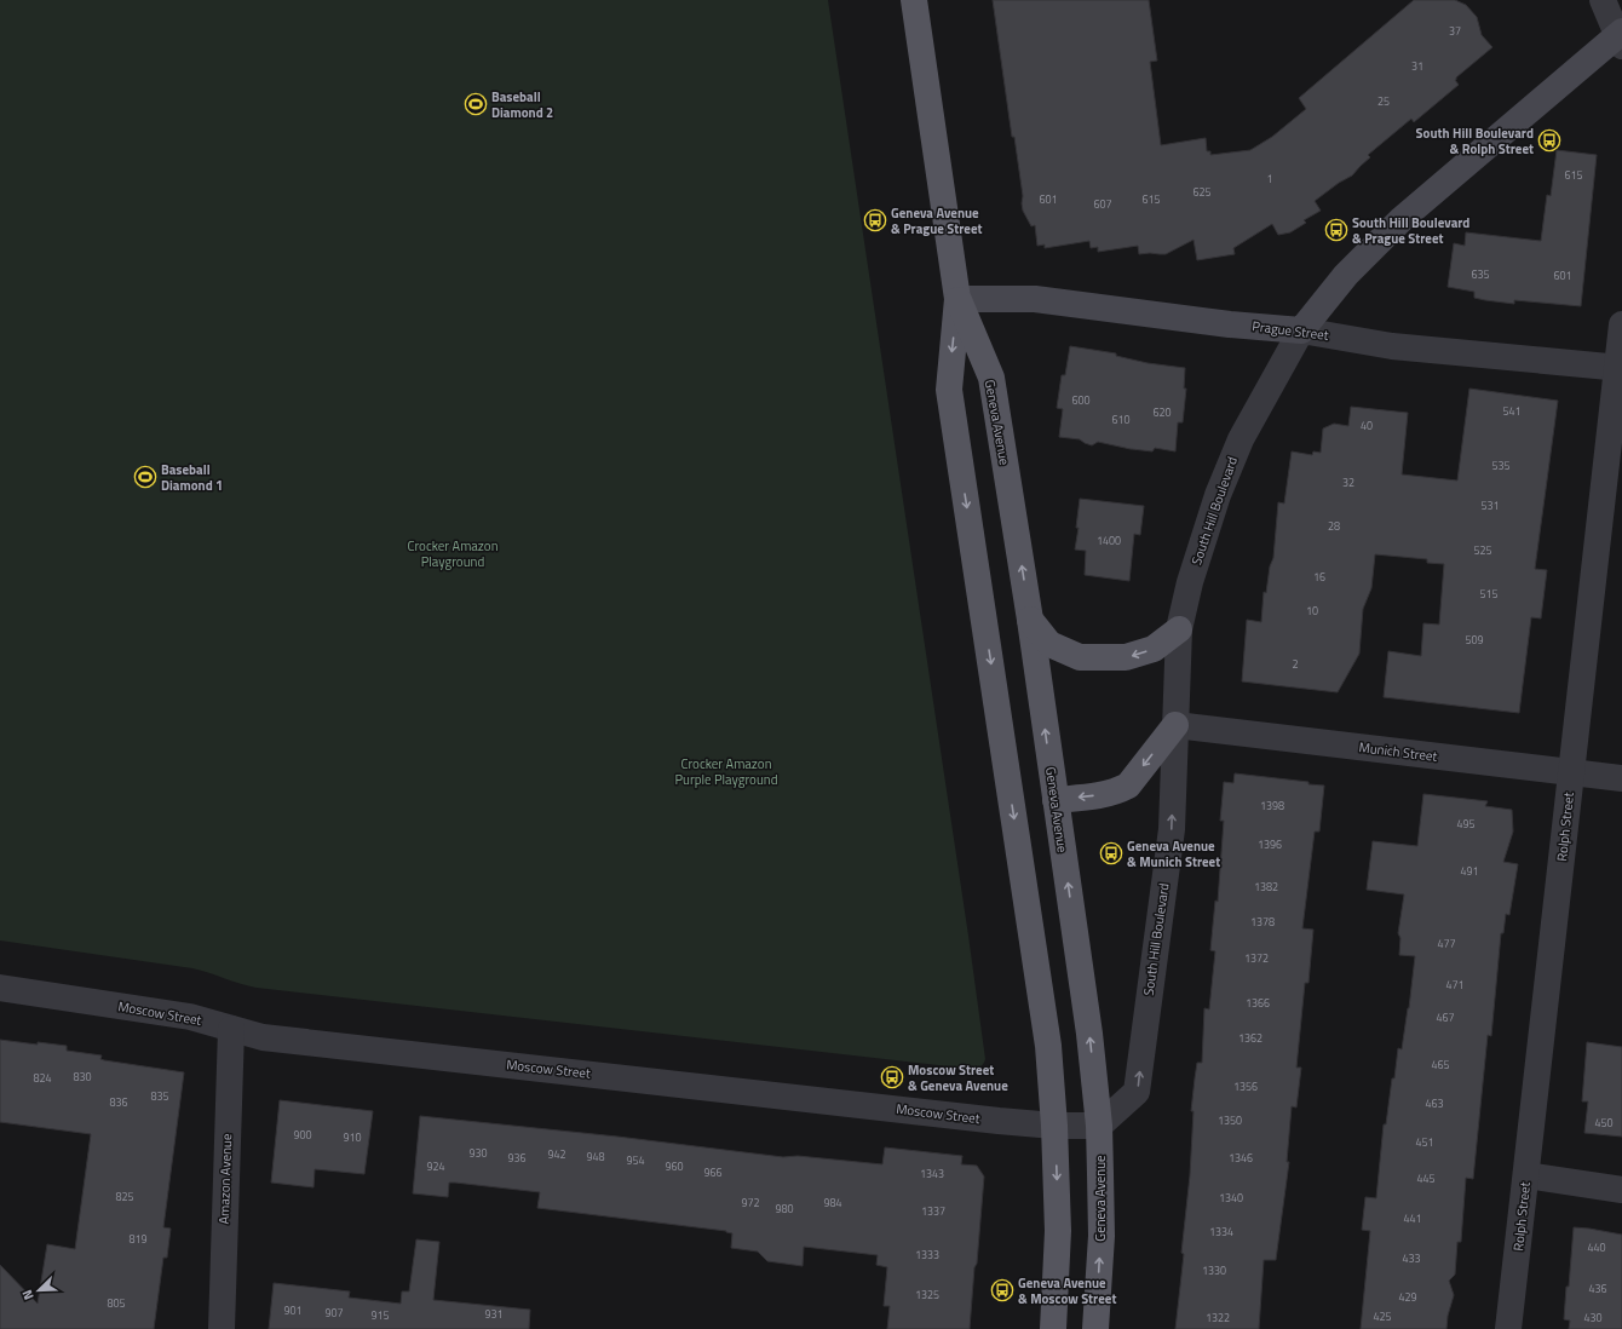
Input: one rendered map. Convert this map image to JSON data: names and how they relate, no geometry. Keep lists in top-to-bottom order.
{
  "streets": {
    "main road": ["Geneva Avenue"],
    "street": [
      "Prague Street",
      "South Hill Boulevard",
      "Munich Street",
      "Rolph Street",
      "Moscow Street",
      "Amazon Avenue"
    ]
  },
  "crossings": [
    ["Prague Street", "Geneva Avenue"],
    ["Prague Street", "South Hill Boulevard"],
    ["Prague Street", "Rolph Street"],
    ["Geneva Avenue", "South Hill Boulevard"],
    ["Geneva Avenue", "Moscow Street"],
    ["South Hill Boulevard", "Munich Street"],
    ["South Hill Boulevard", "Moscow Street"],
    ["Munich Street", "Rolph Street"],
    ["Moscow Street", "Amazon Avenue"]
  ],
  "parks": ["Crocker Amazon Playground", "Crocker Amazon Purple Playground"],
  "places": {
    "sports": ["Baseball Diamond 2", "Baseball Diamond 1"],
    "bus stop": [
      "South Hill Boulevard & Rolph Street",
      "Geneva Avenue & Prague Street",
      "South Hill Boulevard & Prague Street",
      "Geneva Avenue & Munich Street",
      "Moscow Street & Geneva Avenue",
      "Geneva Avenue & Moscow Street"
    ]
  },
  "house_numbers": [
    "37",
    "31",
    "25",
    "615",
    "1",
    "625",
    "601",
    "615",
    "607",
    "635",
    "601",
    "600",
    "541",
    "620",
    "610",
    "40",
    "535",
    "32",
    "531",
    "28",
    "1400",
    "525",
    "16",
    "515",
    "10",
    "509",
    "2",
    "1398",
    "495",
    "1396",
    "491",
    "1382",
    "1378",
    "477",
    "1372",
    "471",
    "1366",
    "467",
    "1362",
    "465",
    "830",
    "824",
    "1356",
    "835",
    "836",
    "463",
    "1350",
    "450",
    "900",
    "910",
    "451",
    "930",
    "942",
    "948",
    "936",
    "1346",
    "954",
    "924",
    "960",
    "966",
    "1343",
    "445",
    "825",
    "1340",
    "972",
    "984",
    "980",
    "1337",
    "441",
    "1334",
    "819",
    "440",
    "1333",
    "433",
    "1330",
    "436",
    "1325",
    "429",
    "805",
    "901",
    "907",
    "931",
    "915",
    "425",
    "1322",
    "430"
  ],
  "north": "bottom left"
}
